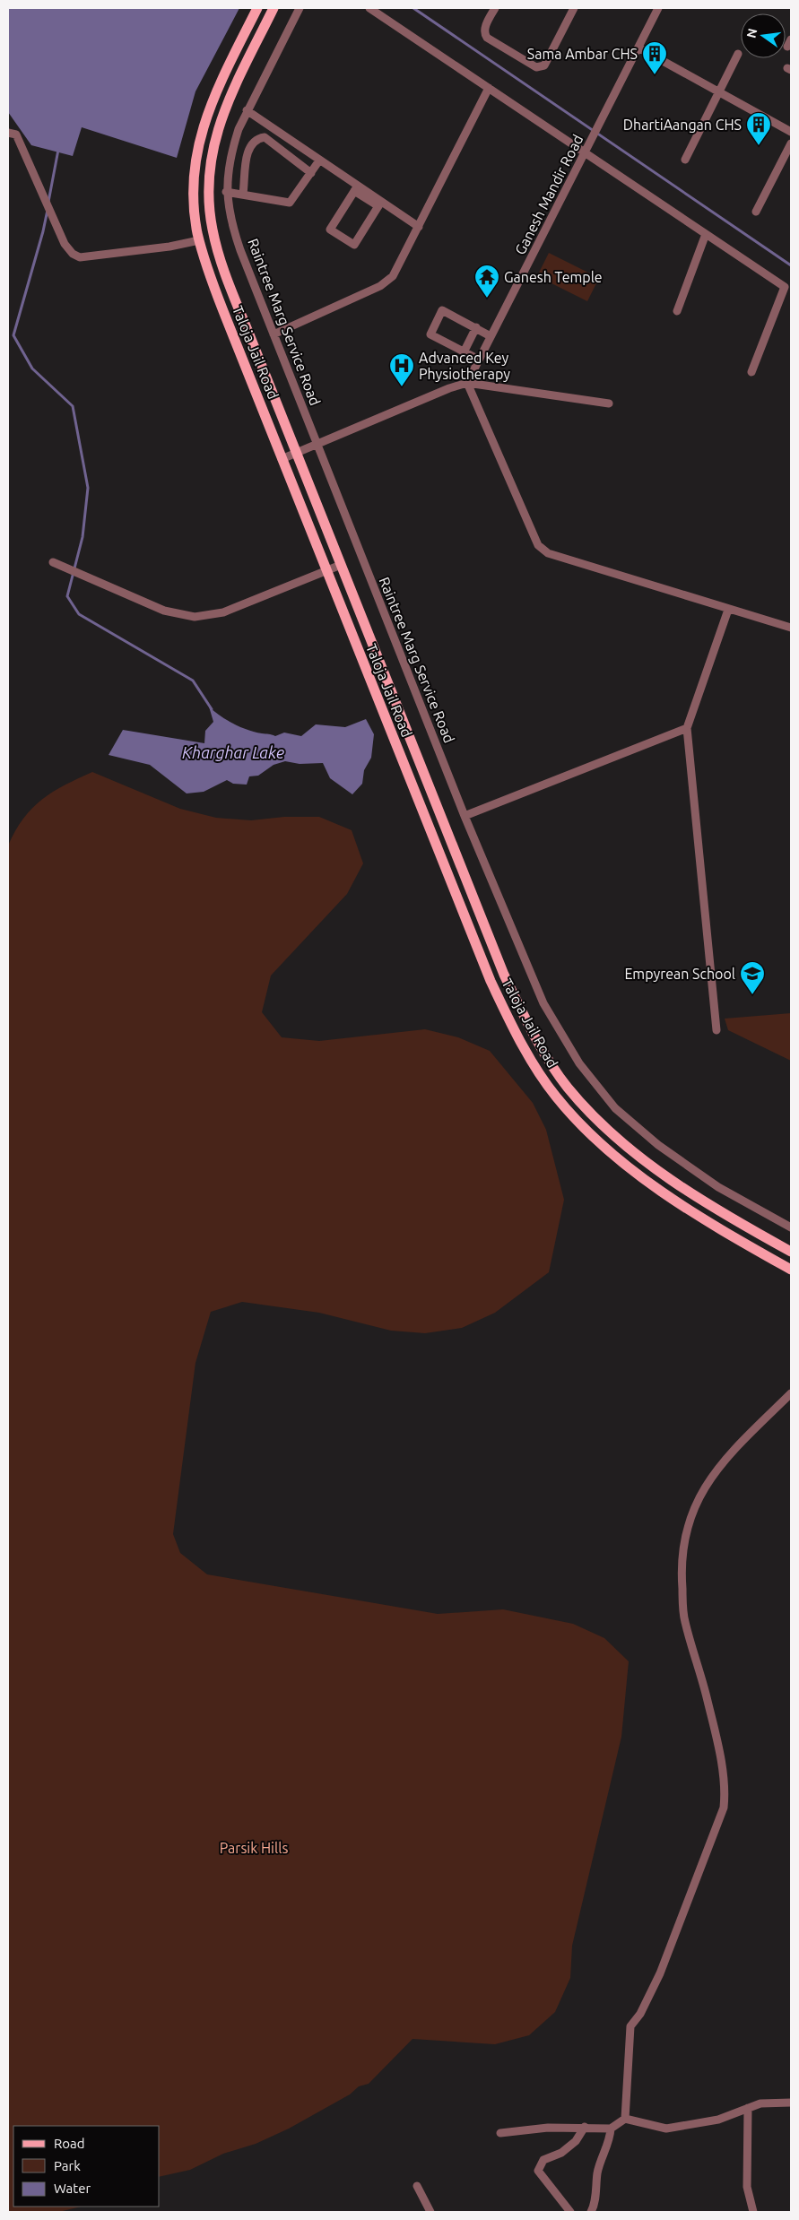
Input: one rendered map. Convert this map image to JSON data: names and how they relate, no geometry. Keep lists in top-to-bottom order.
{
  "streets": {
    "main road": ["Taloja Jail Road"],
    "street": ["Ganesh Mandir Road", "Raintree Marg Service Road"]
  },
  "water": ["Kharghar Lake"],
  "parks": ["Parsik Hills"],
  "places": {
    "building": ["Sama Ambar CHS", "DhartiAangan CHS"],
    "temple": ["Ganesh Temple"],
    "hospital": ["Advanced Key Physiotherapy"],
    "school or university": ["Empyrean School"]
  },
  "legend": ["Road", "Park", "Water"],
  "north": "left"
}
